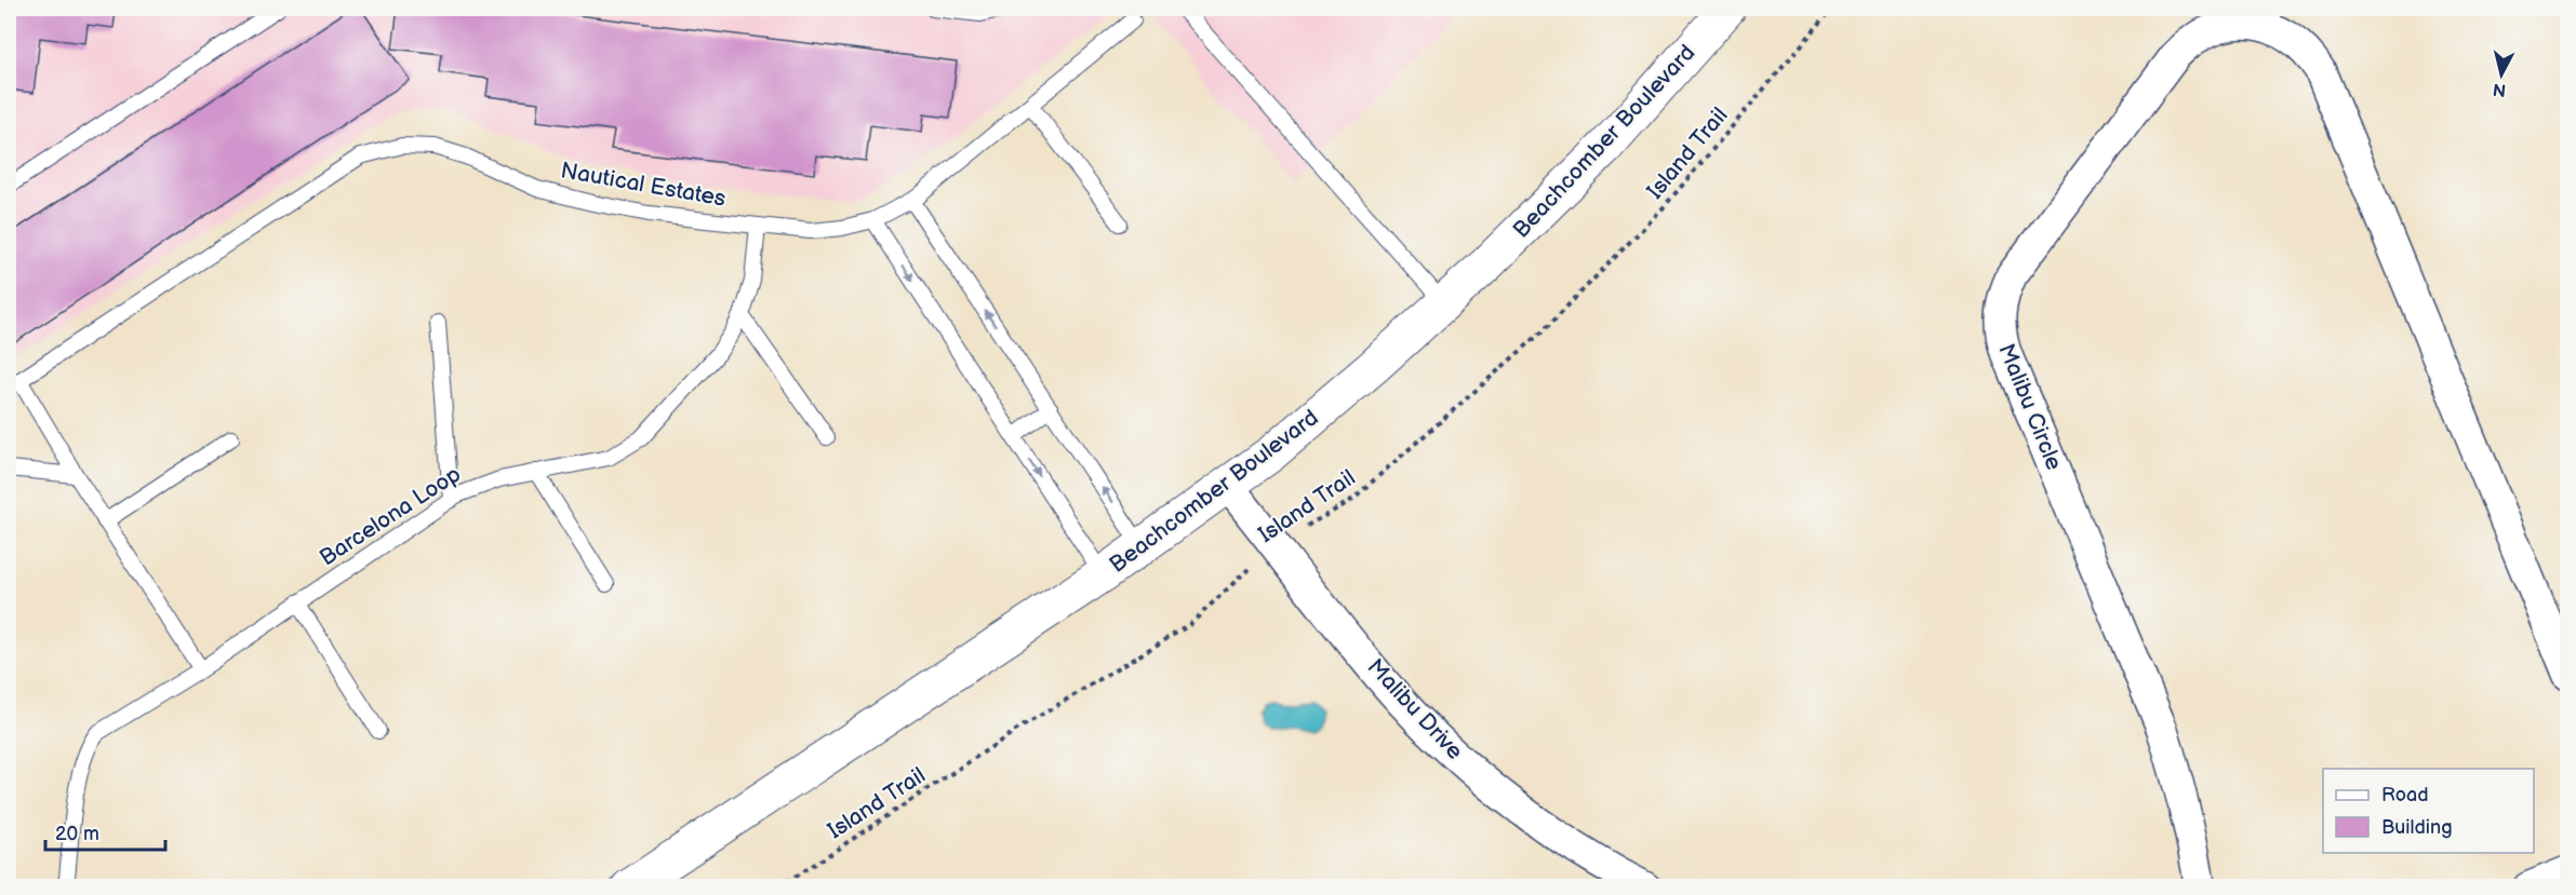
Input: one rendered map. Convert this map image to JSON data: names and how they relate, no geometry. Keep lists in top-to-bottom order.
{
  "streets": {
    "street": ["Beachcomber Boulevard", "Malibu Circle", "Malibu Drive"],
    "lane": ["Nautical Estates", "Barcelona Loop"],
    "path": ["Island Trail"]
  },
  "crossings": [
    ["Beachcomber Boulevard", "Malibu Drive"],
    ["Island Trail", "Malibu Drive"],
    ["Nautical Estates", "Barcelona Loop"]
  ],
  "legend": ["Road", "Building"],
  "scale_bar": "20 m",
  "north": "bottom"
}
